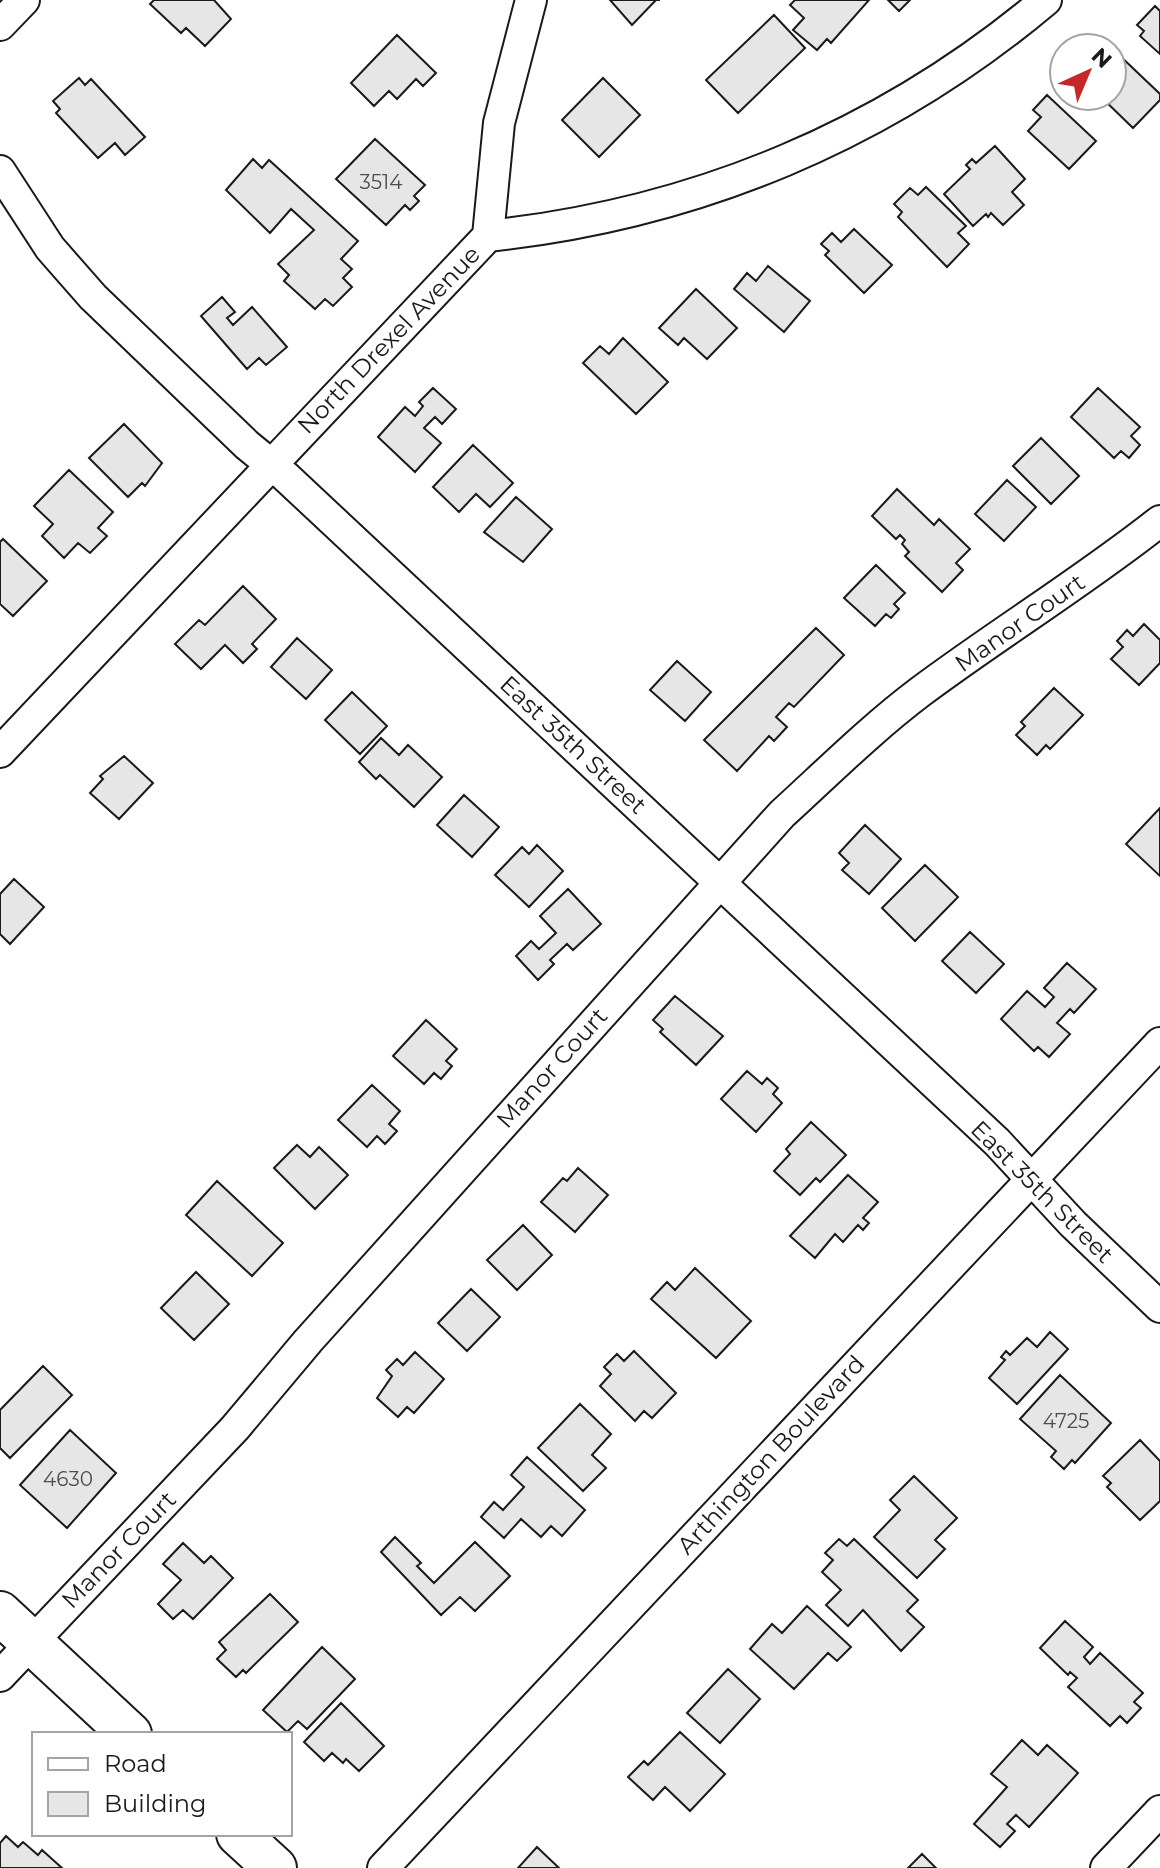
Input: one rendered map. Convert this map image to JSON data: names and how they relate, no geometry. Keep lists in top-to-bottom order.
{
  "streets": {
    "street": [
      "North Drexel Avenue",
      "Manor Court",
      "East 35th Street",
      "Arthington Boulevard"
    ]
  },
  "crossings": [
    ["North Drexel Avenue", "East 35th Street"],
    ["Manor Court", "East 35th Street"],
    ["East 35th Street", "Arthington Boulevard"]
  ],
  "house_numbers": ["3514", "4725", "4630"],
  "legend": ["Road", "Building"],
  "north": "top right"
}
